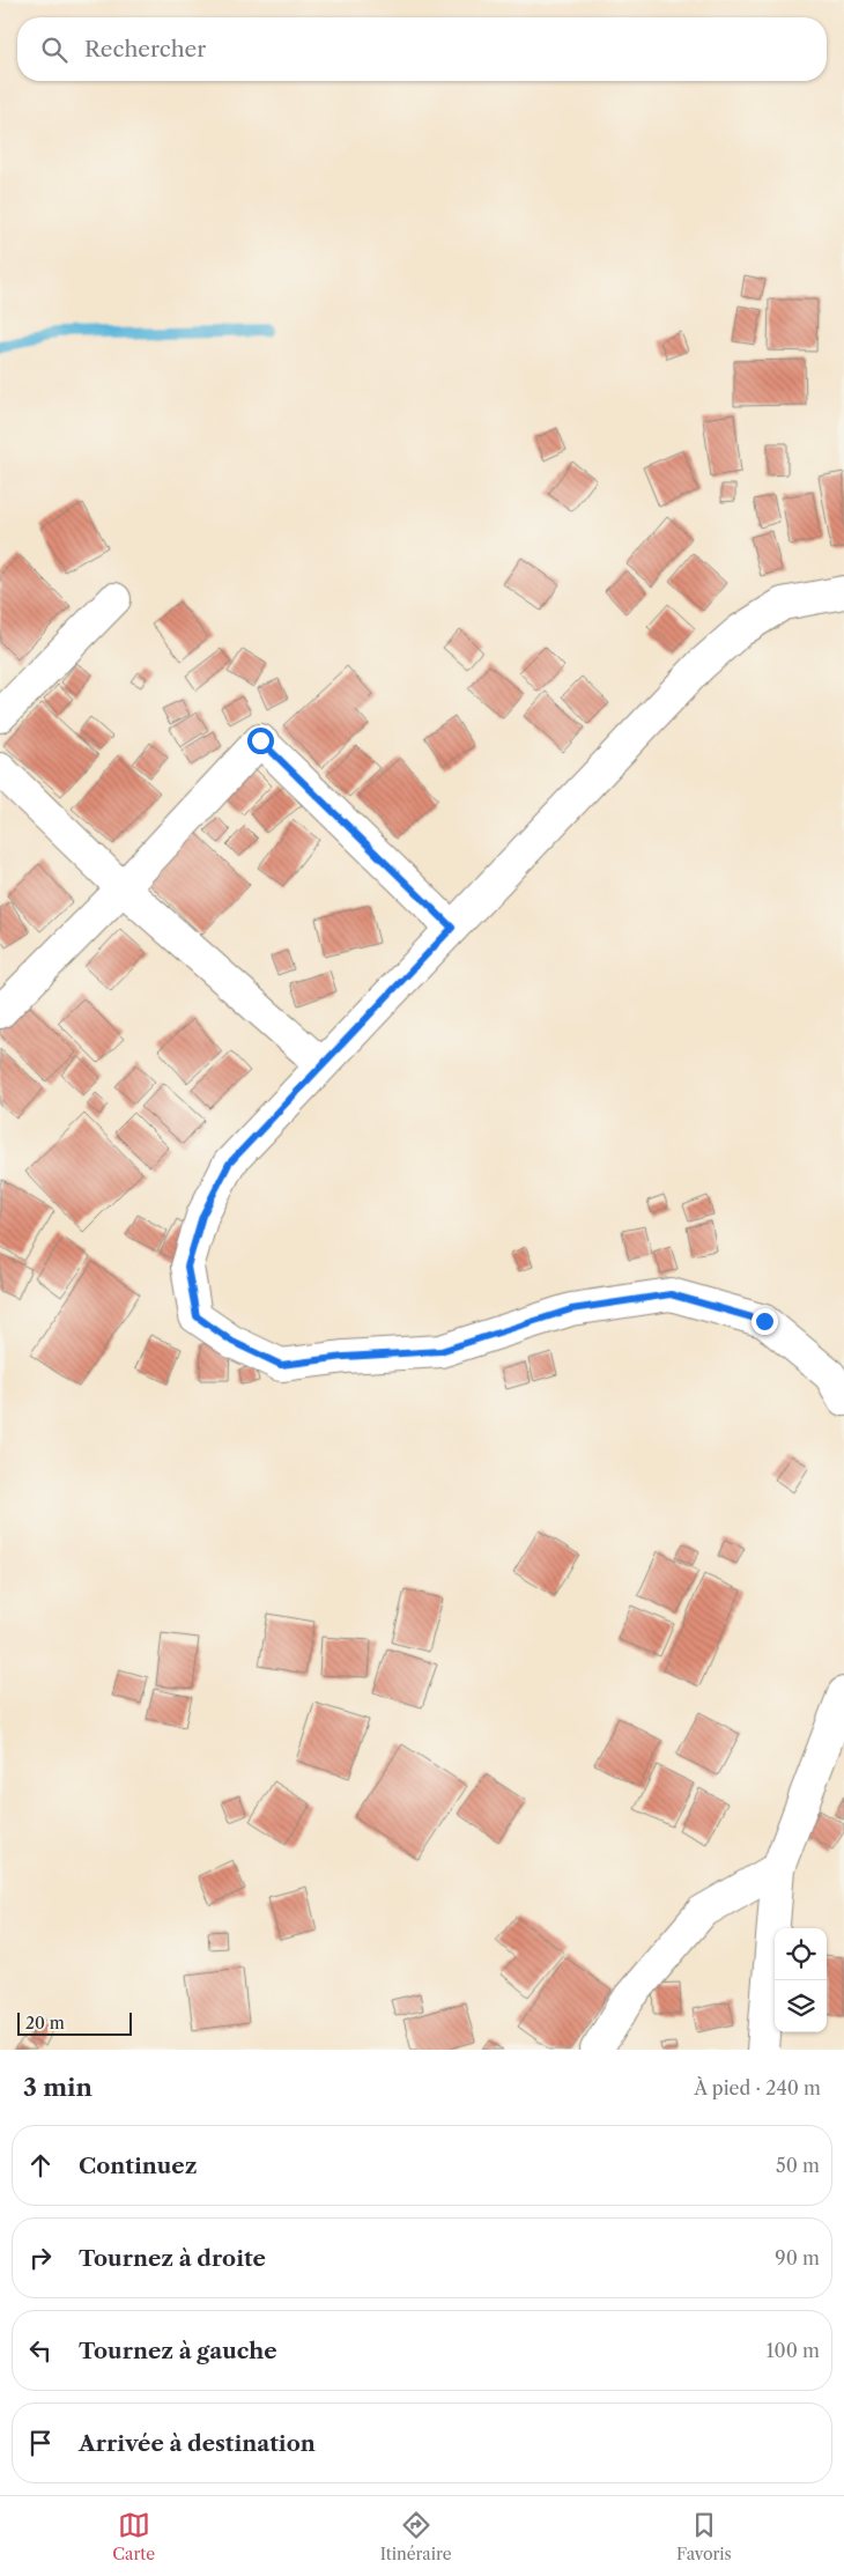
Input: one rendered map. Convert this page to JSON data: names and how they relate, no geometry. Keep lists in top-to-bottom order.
{
  "scale_bar": "20 m",
  "page": {
    "search": "Rechercher",
    "scale": "20 m",
    "heading": ["3 min", "À pied · 240 m"],
    "list": [
      ["Continuez", "50 m"],
      ["Tournez à droite", "90 m"],
      ["Tournez à gauche", "100 m"],
      "Arrivée à destination"
    ],
    "nav": ["Carte", "Itinéraire", "Favoris"]
  }
}
